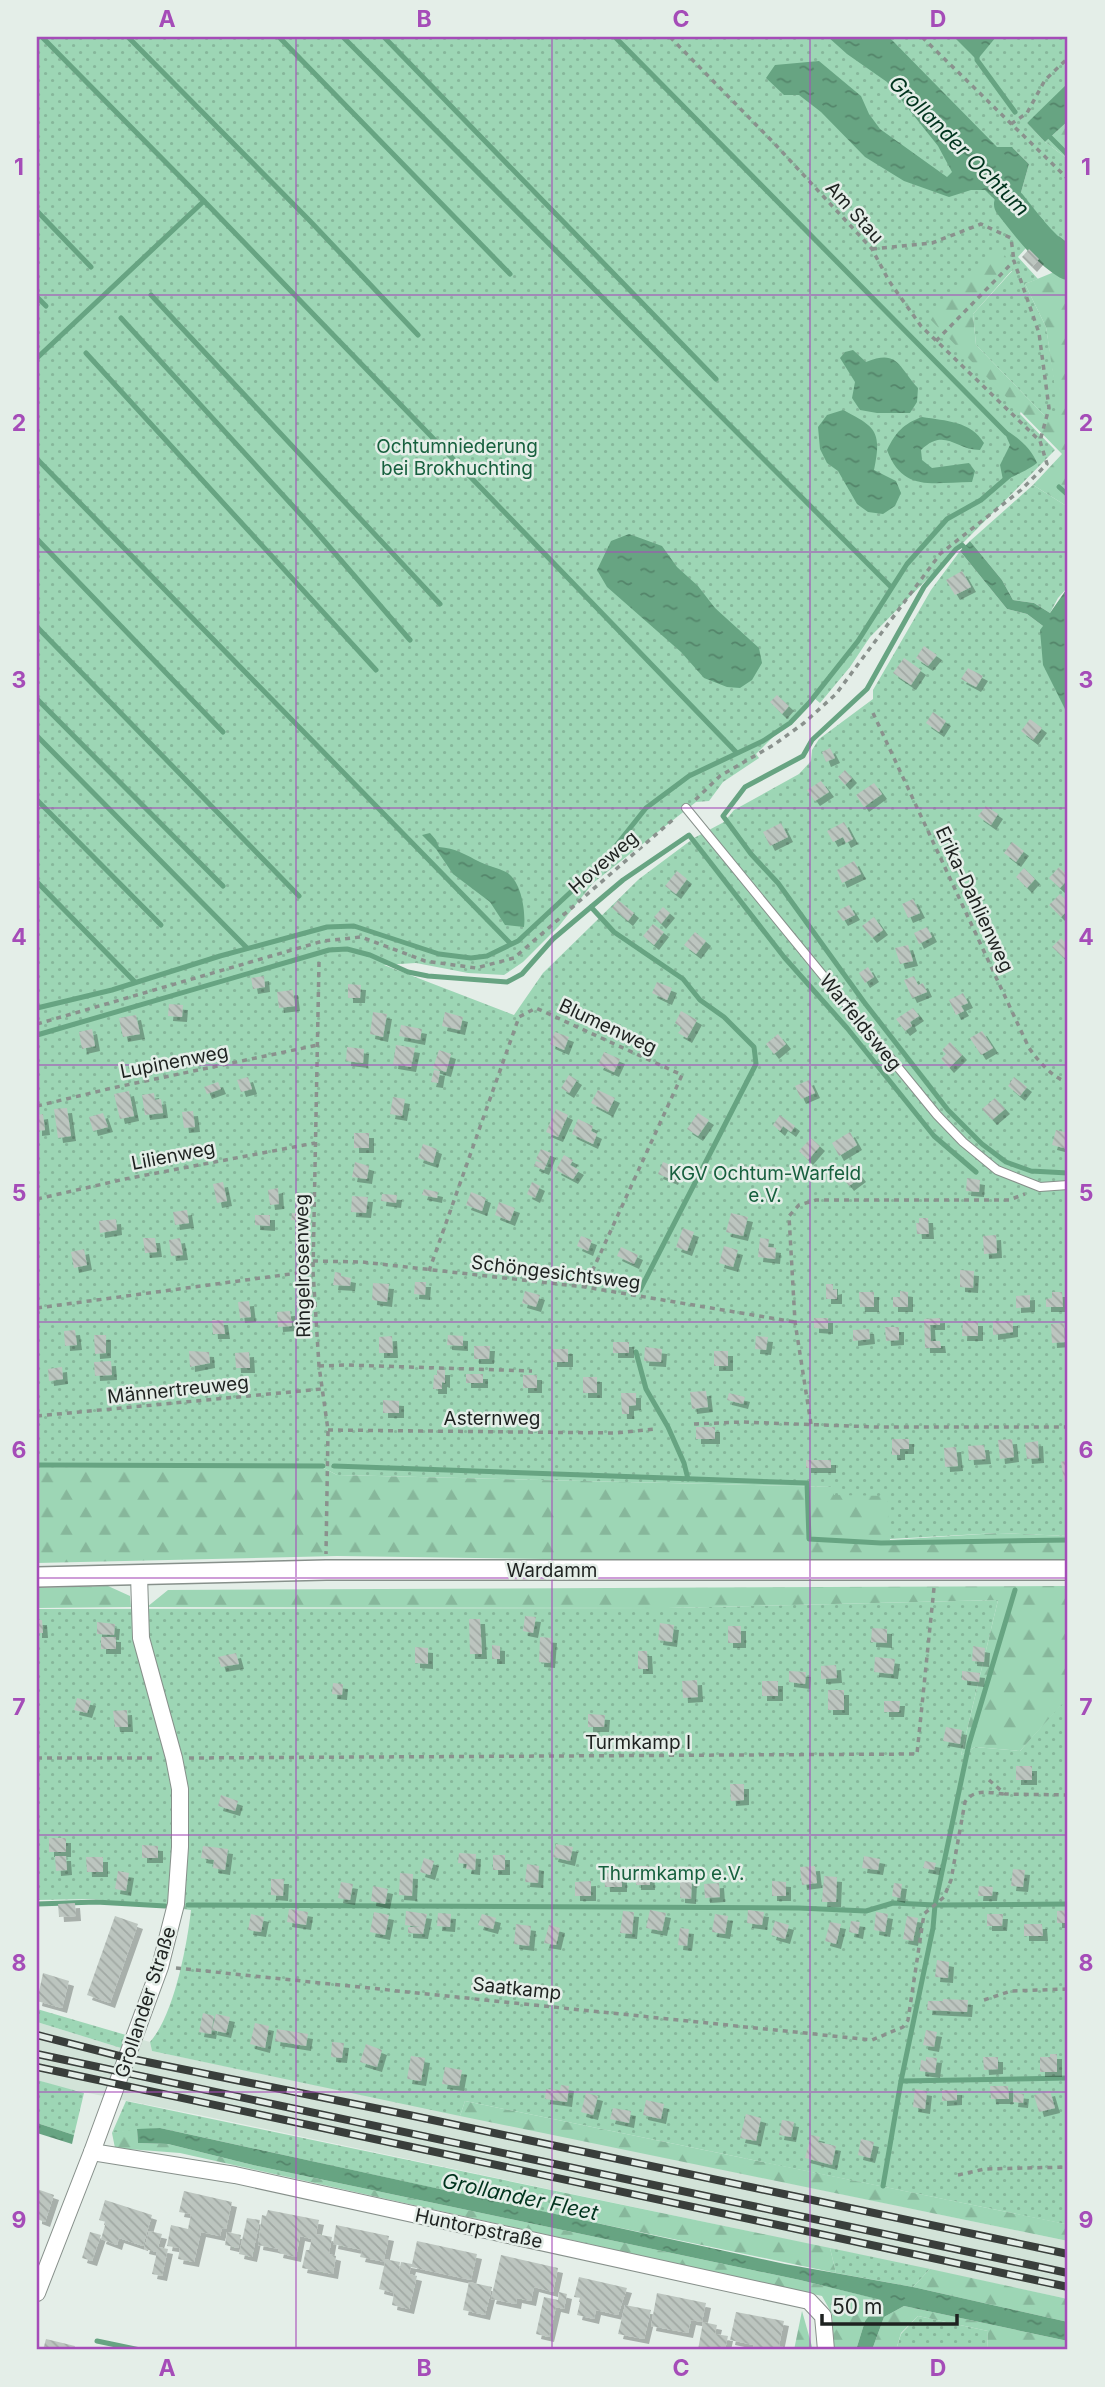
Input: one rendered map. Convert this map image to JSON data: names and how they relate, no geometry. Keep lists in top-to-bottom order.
{
  "streets": {
    "street": ["Wardamm", "Grollander Straße", "Huntorpstraße"],
    "lane": ["Warfeldsweg"],
    "path": [
      "Am Stau",
      "Hoveweg",
      "Erika-Dahlienweg",
      "Blumenweg",
      "Lupinenweg",
      "Lilienweg",
      "Ringelrosenweg",
      "Schöngesichtsweg",
      "Männertreuweg",
      "Asternweg",
      "Turmkamp I",
      "Saatkamp"
    ]
  },
  "crossings": [
    ["Am Stau", "Hoveweg"],
    ["Hoveweg", "Warfeldsweg"],
    ["Blumenweg", "Schöngesichtsweg"],
    ["Lupinenweg", "Ringelrosenweg"],
    ["Lilienweg", "Ringelrosenweg"],
    ["Ringelrosenweg", "Schöngesichtsweg"],
    ["Ringelrosenweg", "Männertreuweg"],
    ["Ringelrosenweg", "Asternweg"],
    ["Ringelrosenweg", "Wardamm"],
    ["Wardamm", "Turmkamp I"],
    ["Wardamm", "Grollander Straße"],
    ["Turmkamp I", "Grollander Straße"],
    ["Saatkamp", "Grollander Straße"],
    ["Grollander Straße", "Huntorpstraße"]
  ],
  "water": ["Grollander Ochtum", "Grollander Fleet"],
  "parks": ["Ochtumniederung bei Brokhuchting", "KGV Ochtum-Warfeld e.V.", "Thurmkamp e.V."],
  "scale_bar": "50 m",
  "grid": {
    "columns": [
      "A",
      "B",
      "C",
      "D"
    ],
    "rows": [
      "1",
      "2",
      "3",
      "4",
      "5",
      "6",
      "7",
      "8",
      "9"
    ]
  }
}
